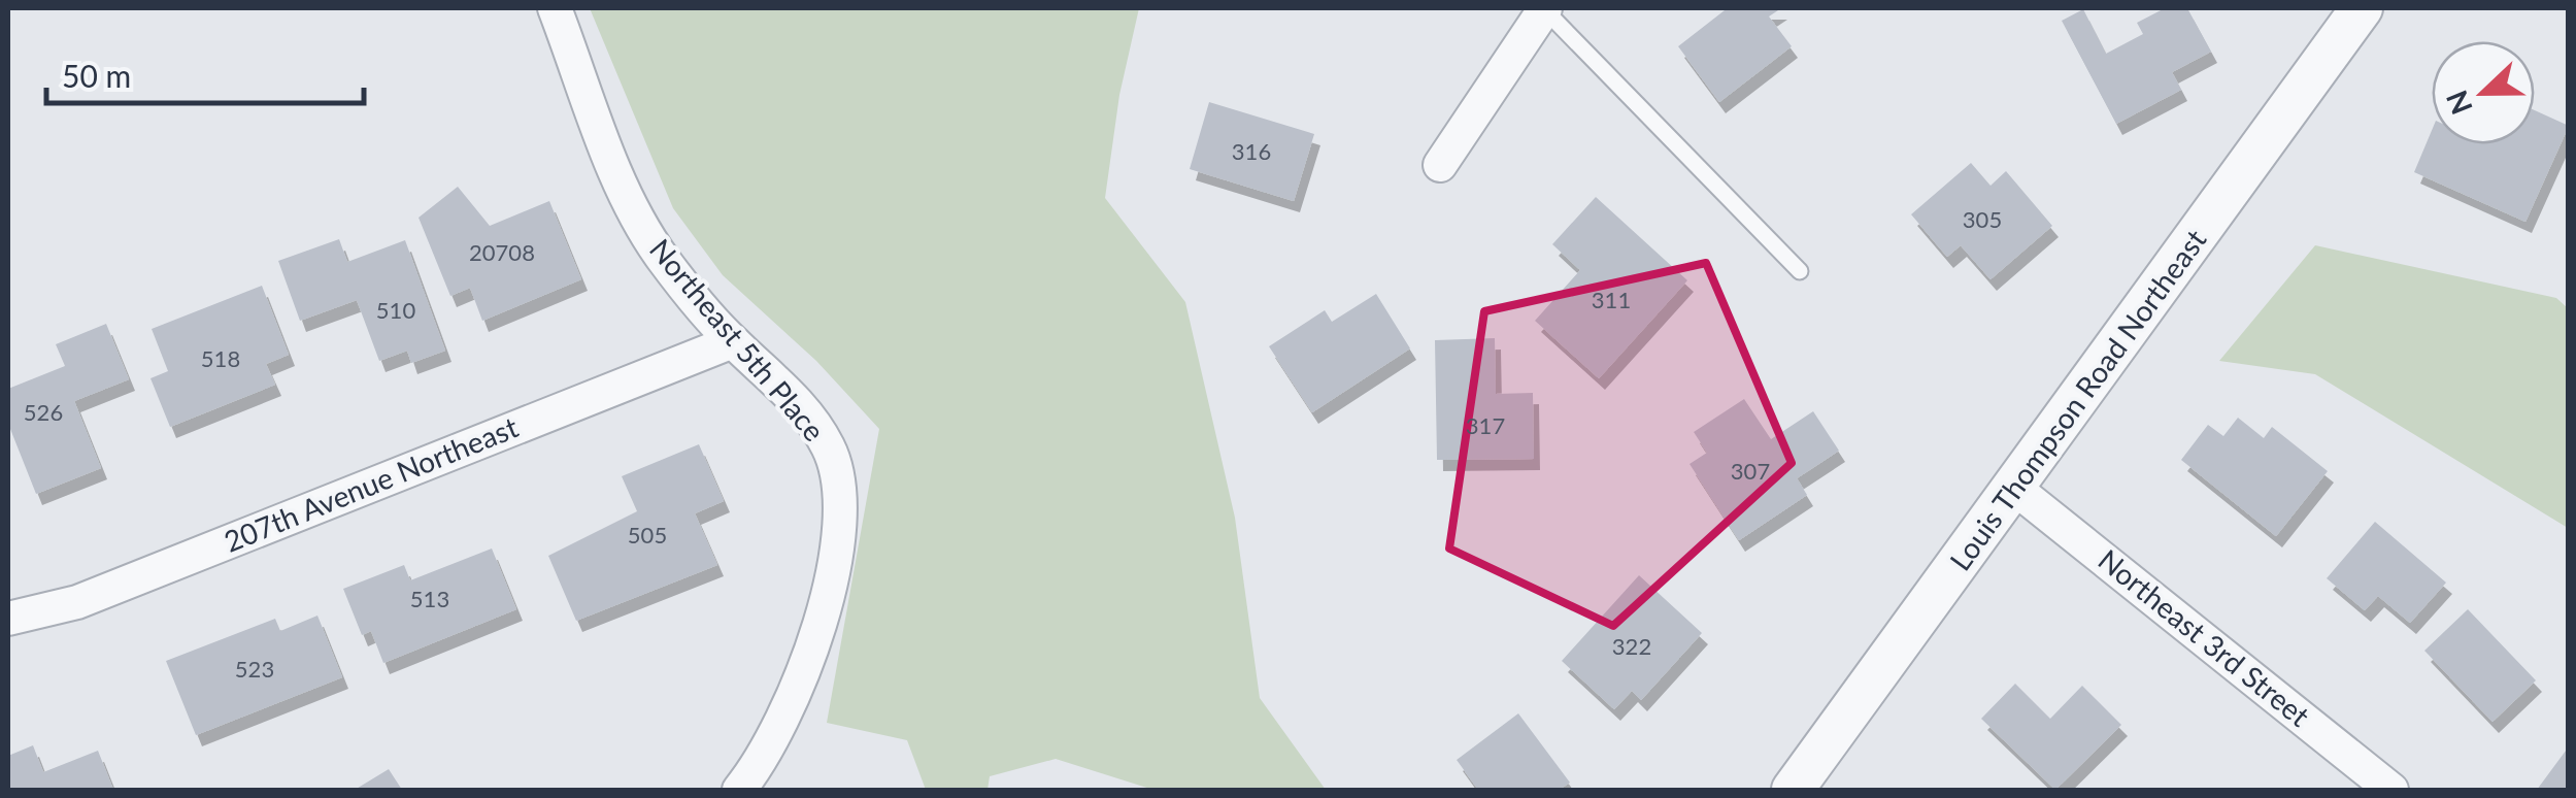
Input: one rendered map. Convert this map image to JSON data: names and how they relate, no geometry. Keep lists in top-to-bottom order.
{
  "streets": {
    "street": [
      "Northeast 5th Place",
      "Louis Thompson Road Northeast",
      "207th Avenue Northeast",
      "Northeast 3rd Street"
    ]
  },
  "crossings": [
    ["Northeast 5th Place", "207th Avenue Northeast"],
    ["Louis Thompson Road Northeast", "Northeast 3rd Street"]
  ],
  "house_numbers": [
    "316",
    "305",
    "20708",
    "311",
    "510",
    "518",
    "526",
    "317",
    "307",
    "505",
    "513",
    "322",
    "523"
  ],
  "scale_bar": "50 m",
  "north": "left"
}
